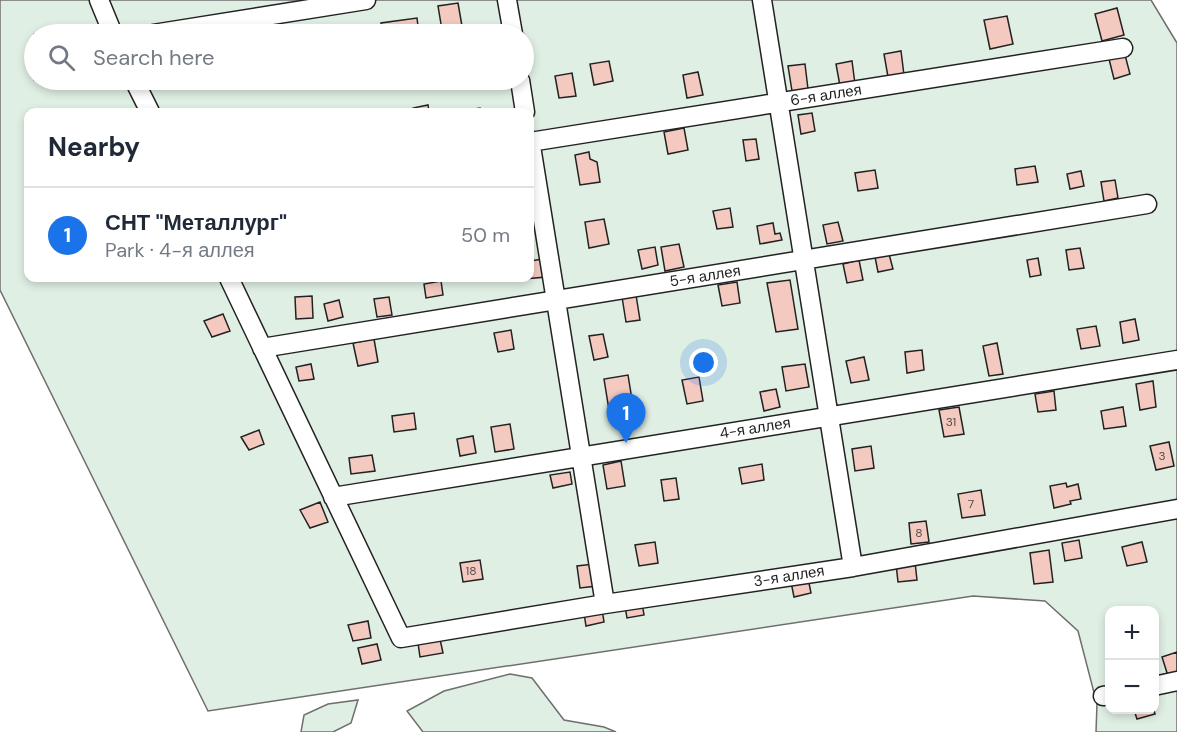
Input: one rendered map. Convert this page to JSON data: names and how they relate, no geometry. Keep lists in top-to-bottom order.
{
  "streets": {
    "street": [
      "6-я аллея",
      "5-я аллея",
      "4-я аллея",
      "3-я аллея"
    ]
  },
  "crossings": [
    ["4-я аллея", "3-я аллея"]
  ],
  "house_numbers": [
    "31",
    "3",
    "7",
    "8",
    "18"
  ],
  "page": {
    "search": "Search here",
    "heading": "Nearby",
    "list": [
      {
        "mark": "1",
        "name": "СНТ \"Металлург\"",
        "note": "Park · 4-я аллея",
        "value": "50 m"
      }
    ],
    "pins": "1",
    "map_buttons": ["+", "−"]
  }
}
